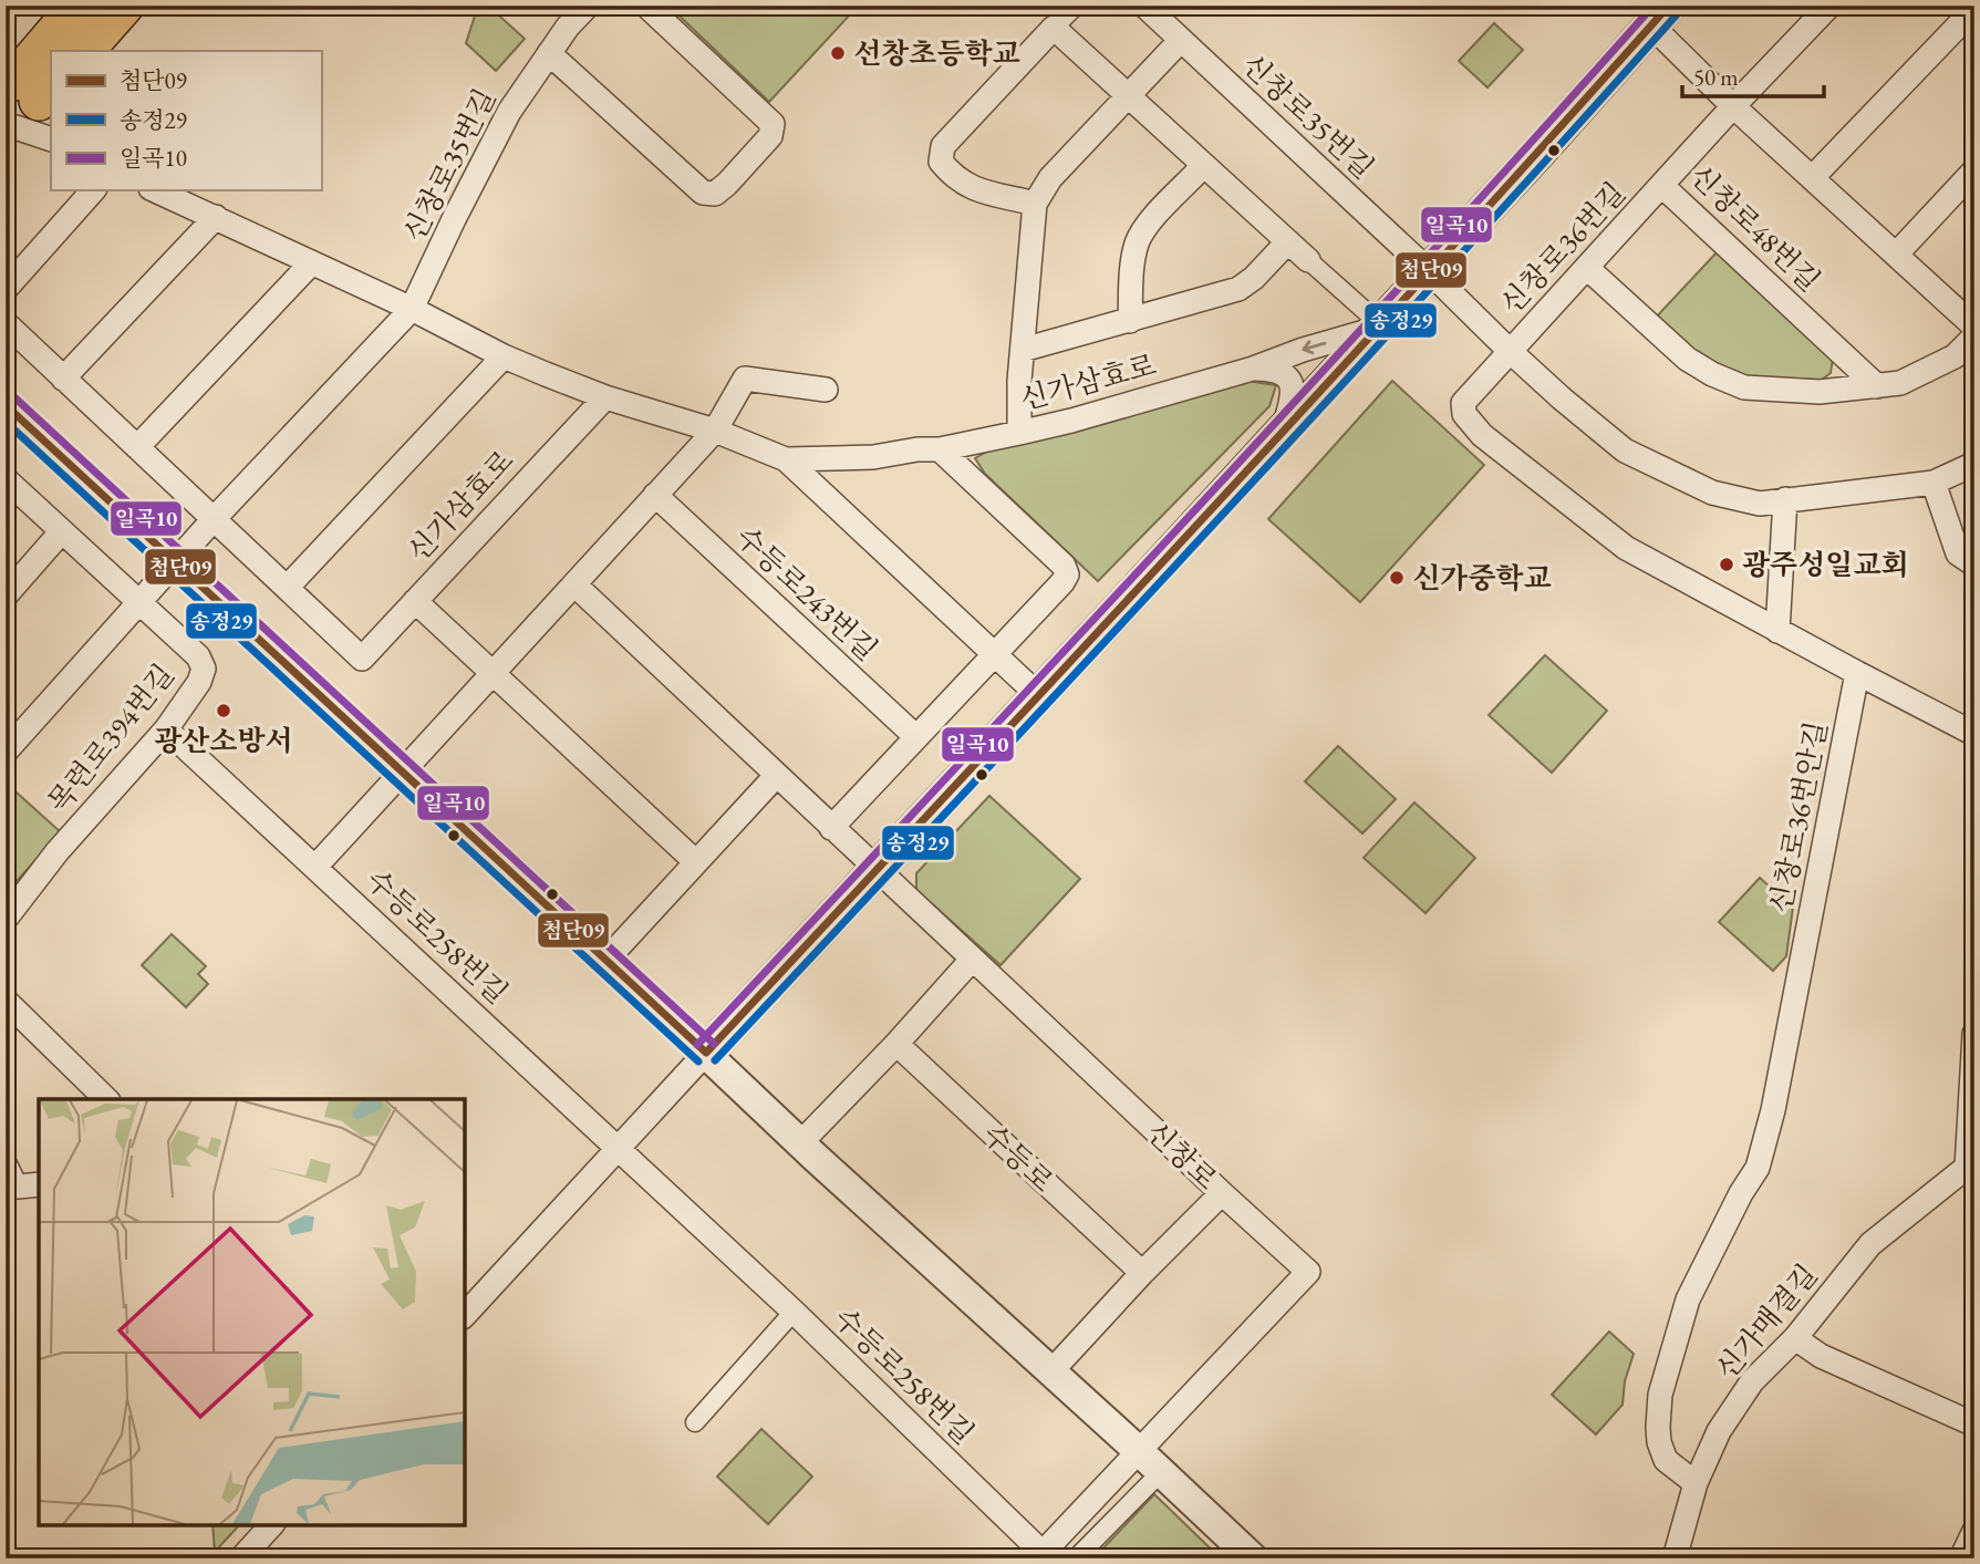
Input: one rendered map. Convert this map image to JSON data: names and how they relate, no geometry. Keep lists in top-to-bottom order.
{
  "streets": {
    "street": [
      "신창로35번길",
      "신창로48번길",
      "신창로36번길",
      "신가삼효로",
      "수등로243번길",
      "목련로394번길",
      "신창로36번안길",
      "수등로258번길",
      "신창로",
      "수등로",
      "신가매결길"
    ]
  },
  "crossings": [
    ["신창로35번길", "신창로36번길"],
    ["신창로35번길", "신가삼효로"],
    ["신창로48번길", "신창로36번길"],
    ["목련로394번길", "수등로258번길"],
    ["신창로36번안길", "신가매결길"],
    ["수등로258번길", "신창로"]
  ],
  "places": [
    "선창초등학교",
    "광주성일교회",
    "신가중학교",
    "광산소방서"
  ],
  "lines": ["transit line 첨단09", "transit line 일곡10", "transit line 송정29"],
  "legend": ["첨단09", "송정29", "일곡10"],
  "scale_bar": "50 m"
}
